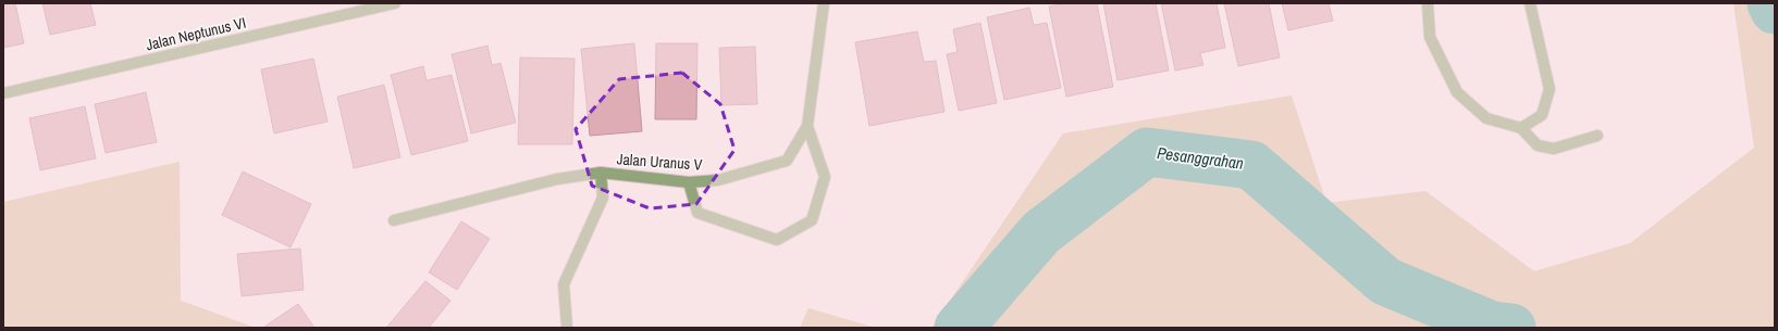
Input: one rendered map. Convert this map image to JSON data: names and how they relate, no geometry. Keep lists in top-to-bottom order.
{
  "streets": {
    "street": ["Jalan Neptunus VI", "Jalan Uranus V"]
  },
  "water": ["Pesanggrahan"]
}
